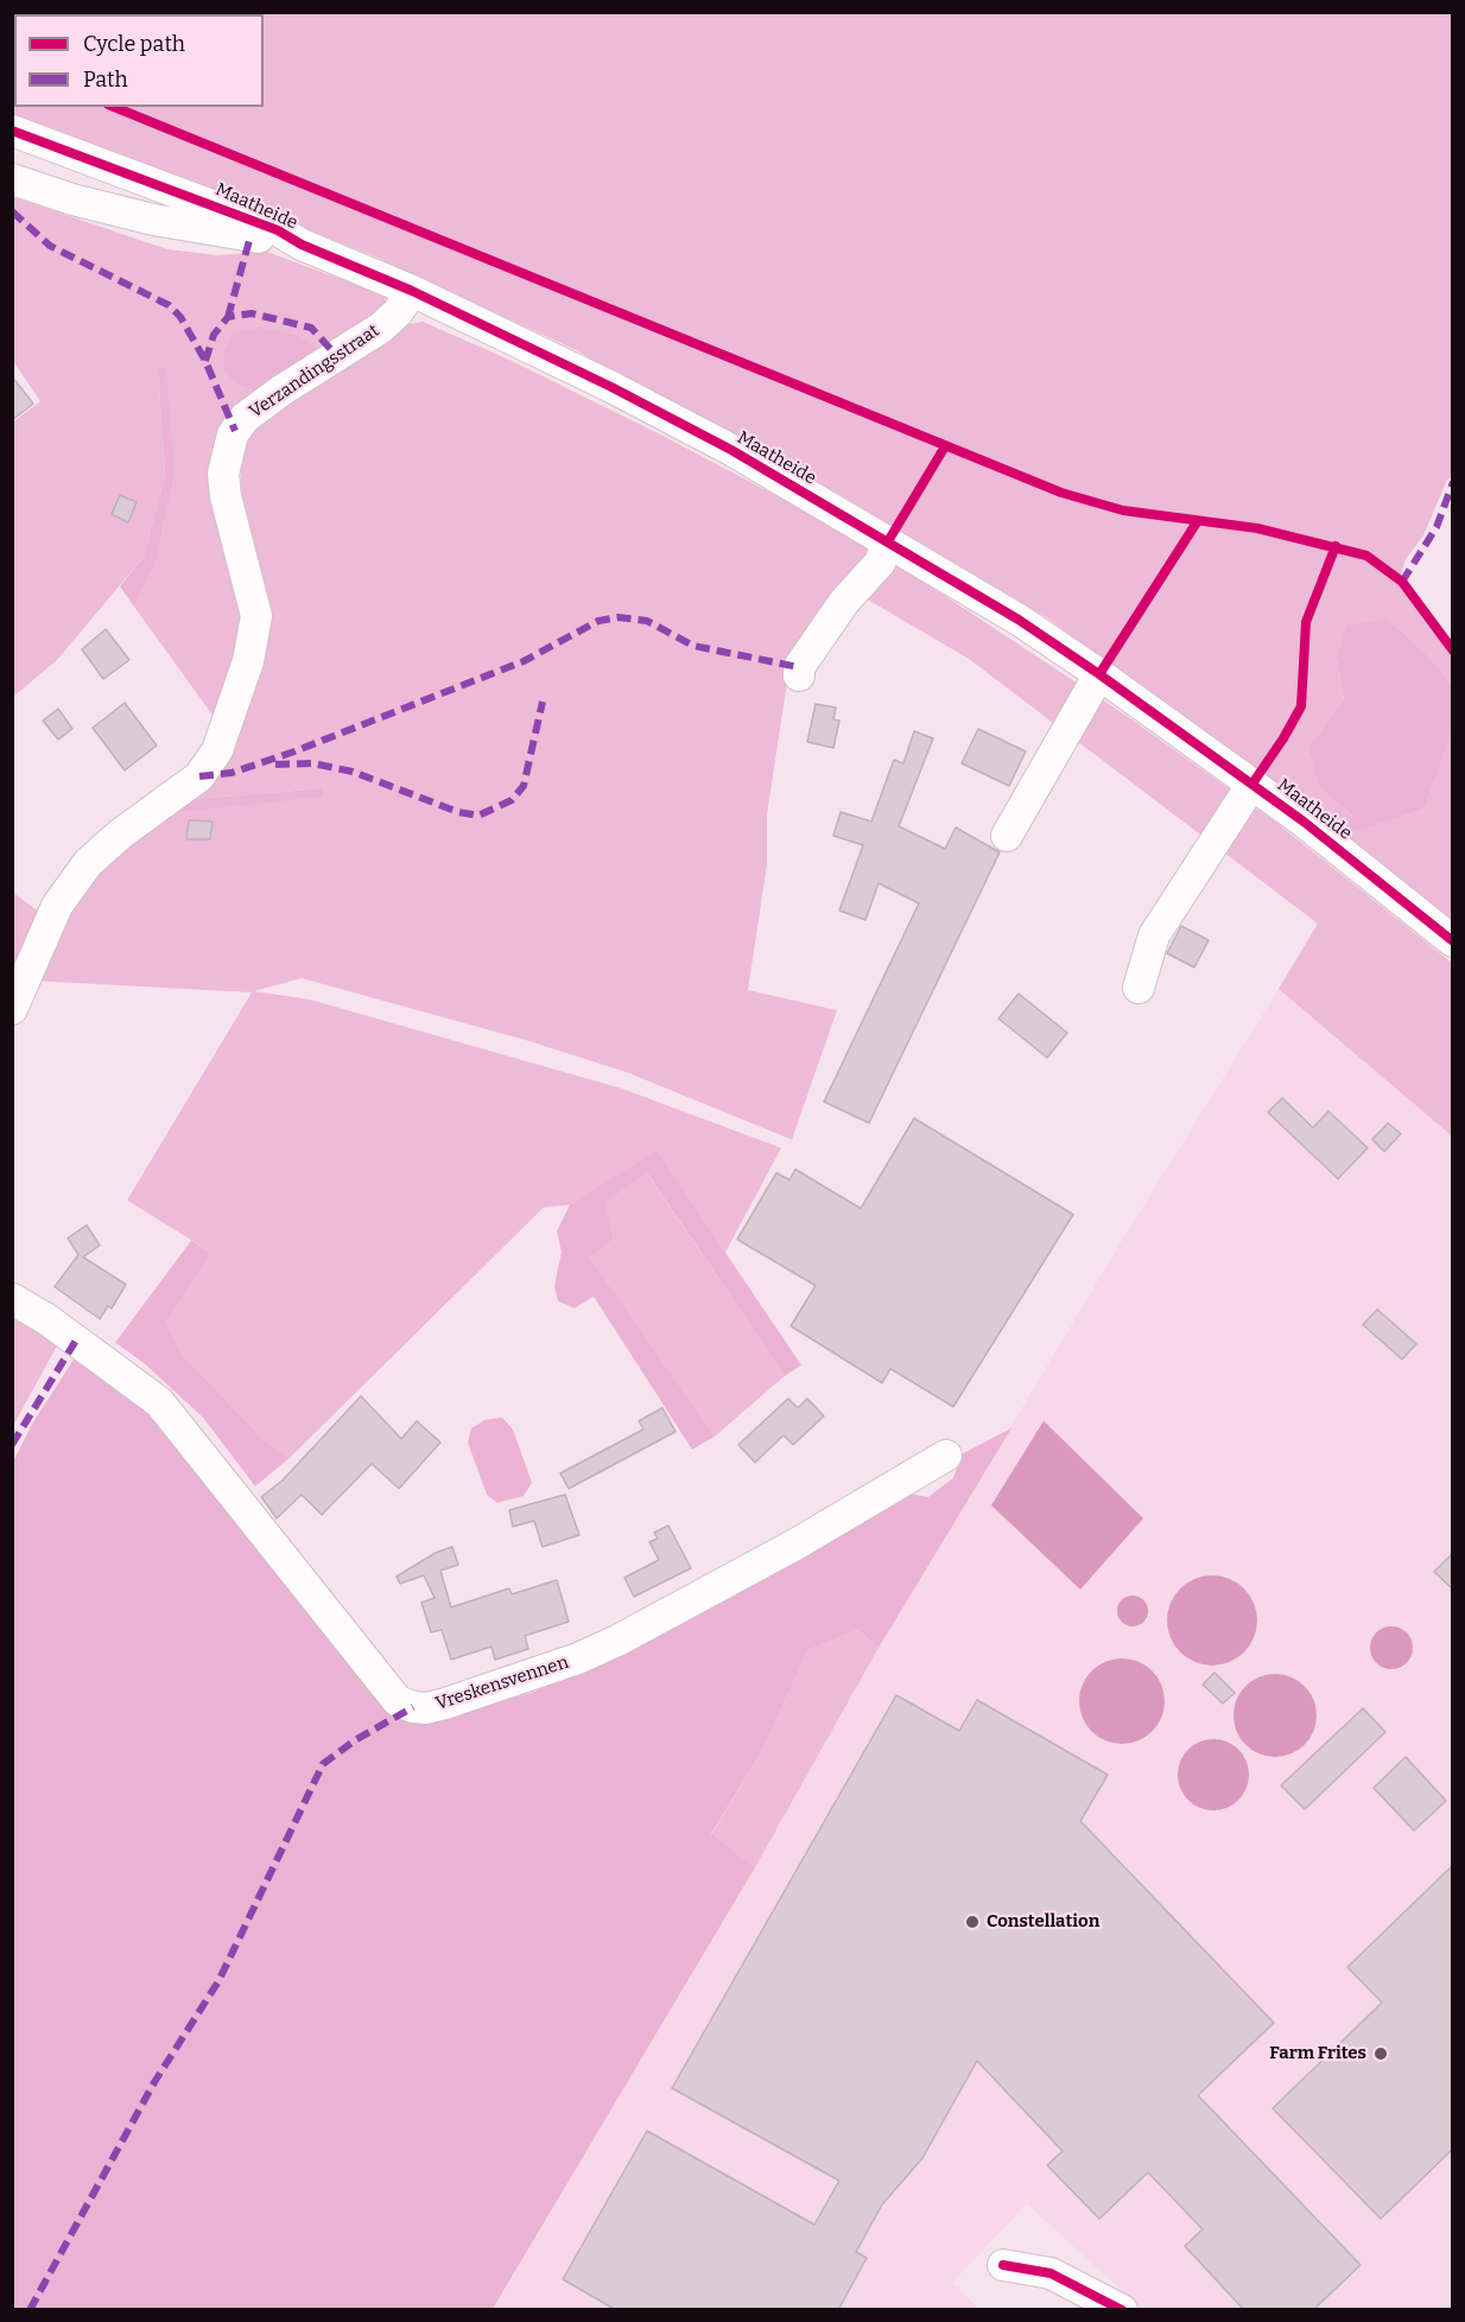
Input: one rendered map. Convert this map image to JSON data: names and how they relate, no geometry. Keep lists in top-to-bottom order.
{
  "streets": {
    "street": ["Maatheide", "Verzandingsstraat", "Vreskensvennen"]
  },
  "crossings": [
    ["Maatheide", "Verzandingsstraat"]
  ],
  "places": ["Constellation", "Farm Frites"],
  "legend": ["Cycle path", "Path"]
}
